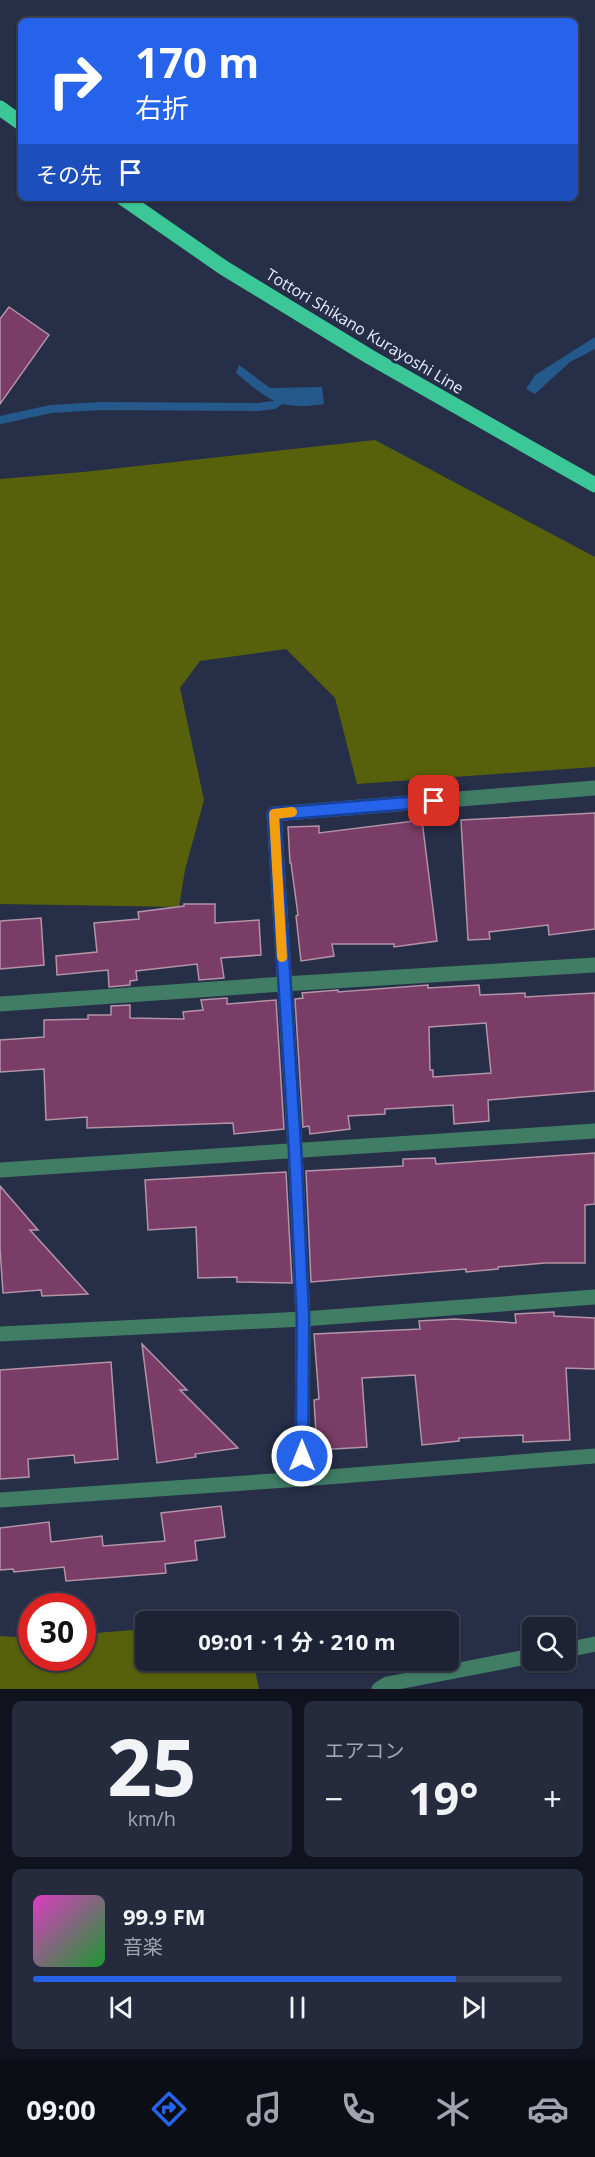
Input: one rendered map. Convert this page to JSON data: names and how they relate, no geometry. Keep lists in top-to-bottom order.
{
  "streets": {
    "main road": ["Tottori Shikano Kurayoshi Line"]
  },
  "page": {
    "turn": ["170 m", "右折"],
    "then": "その先",
    "limit": "30",
    "trip": "09:01 · 1 分 · 210 m",
    "tile": [
      ["25", "km/h"],
      "エアコン"
    ],
    "heat": ["−", "19°", "+"],
    "song": ["99.9 FM", "音楽"],
    "tabs": "09:00"
  }
}
